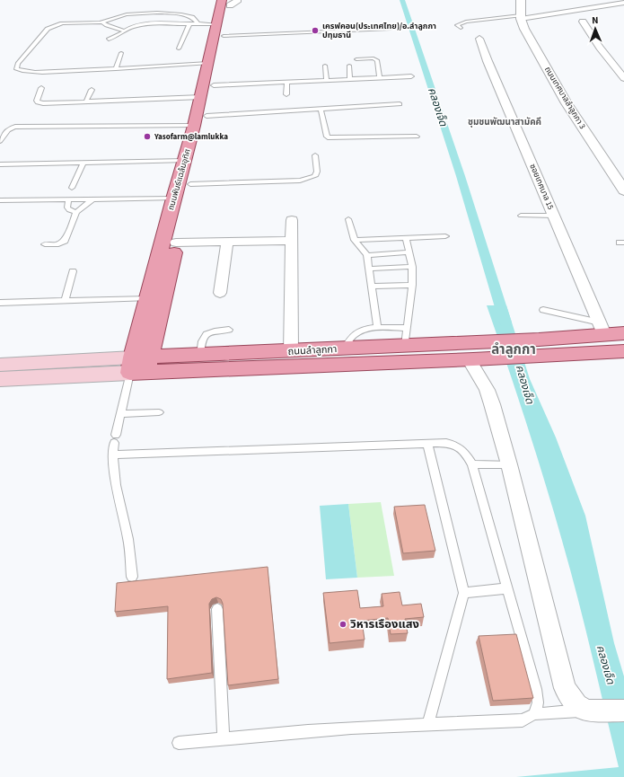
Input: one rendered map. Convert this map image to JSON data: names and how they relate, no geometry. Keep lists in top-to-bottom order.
{
  "streets": {
    "main road": ["ถนนพันธ์แฉล้มอุทิศ", "ถนนลำลูกกา"],
    "street": ["ถนนเทศบาลลำลูกกา 3", "ซอยเทศบาล 15"]
  },
  "crossings": [
    ["ถนนพันธ์แฉล้มอุทิศ", "ถนนลำลูกกา"],
    ["ซอยเทศบาล 15", "ถนนลำลูกกา"]
  ],
  "districts": ["ชุมชนพัฒนาสามัคคี", "ลำลูกกา"],
  "water": ["คลองเจ็ด"],
  "places": ["เครฟคอน(ประเทศไทย)/อ.ลำลูกกา ปทุมธานี", "Yasofarm@lamlukka", "วิหารเรืองแสง"],
  "north": "top"
}
